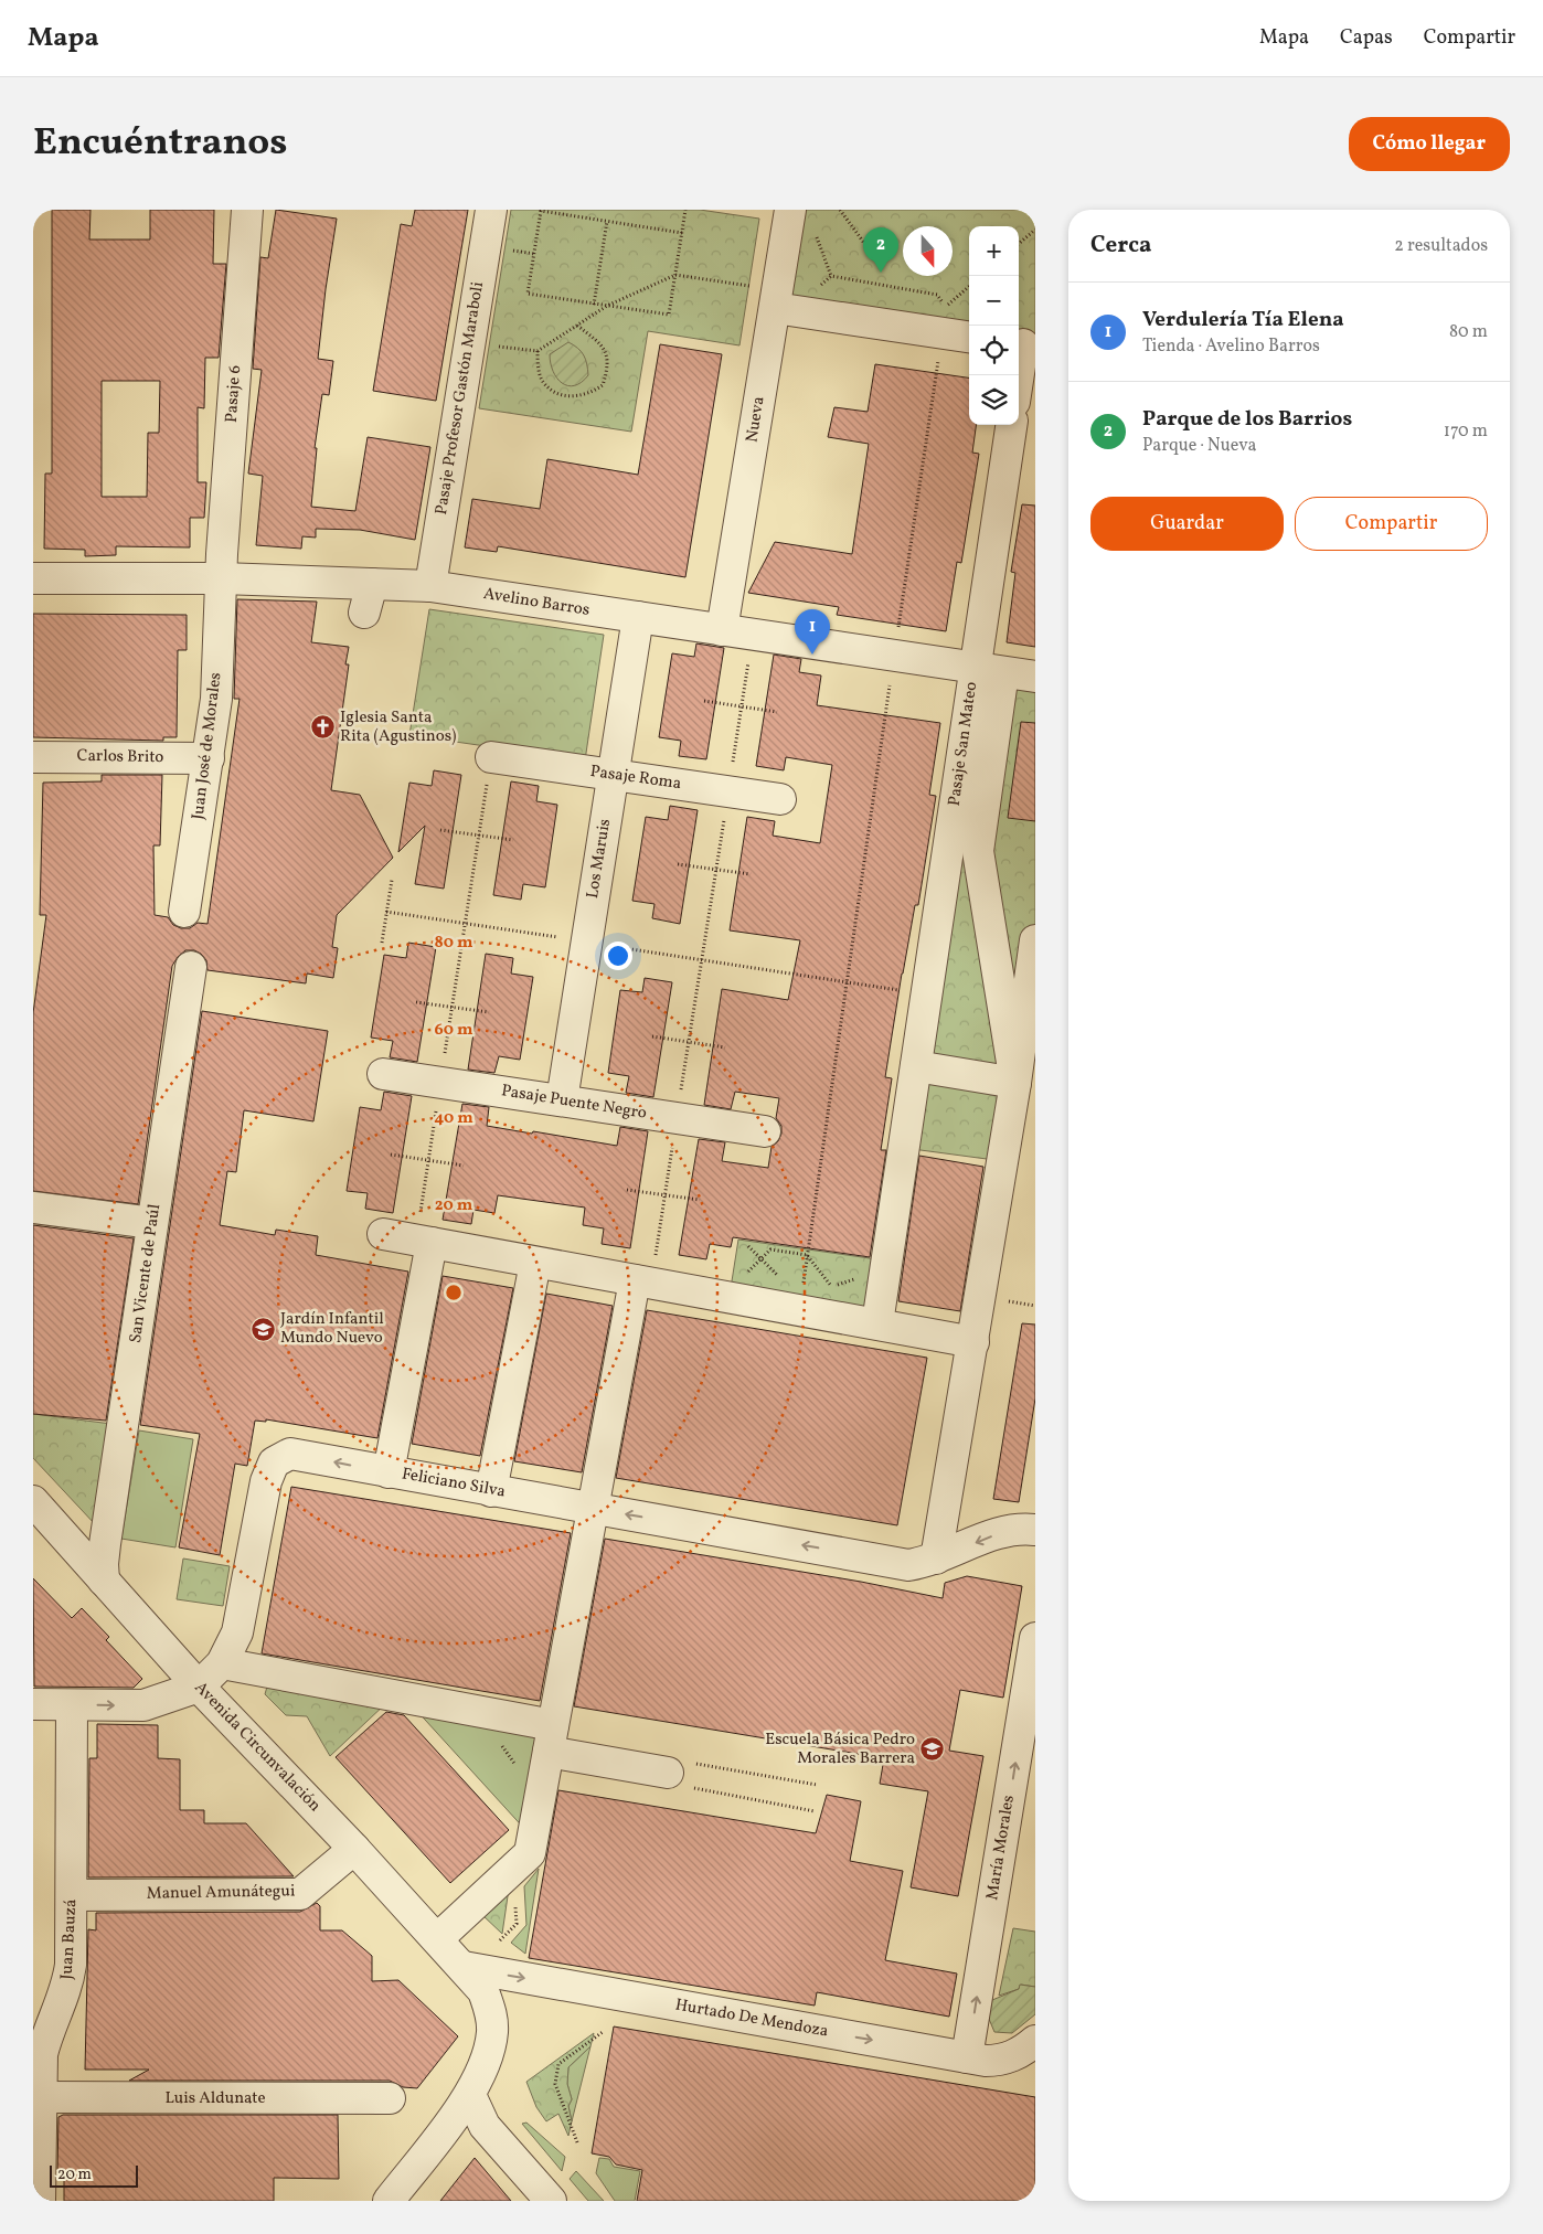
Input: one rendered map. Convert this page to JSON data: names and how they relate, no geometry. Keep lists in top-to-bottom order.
{
  "streets": {
    "street": [
      "Pasaje 6",
      "Pasaje Profesor Gastón Maraboli",
      "Nueva",
      "Avelino Barros",
      "Pasaje San Mateo",
      "Juan José de Morales",
      "Carlos Brito",
      "Pasaje Roma",
      "Los Maruis",
      "Pasaje Puente Negro",
      "San Vicente de Paúl",
      "Feliciano Silva",
      "Avenida Circunvalación",
      "María Morales",
      "Manuel Amunátegui",
      "Juan Bauzá",
      "Hurtado De Mendoza",
      "Luis Aldunate"
    ]
  },
  "crossings": [
    ["Pasaje 6", "Avelino Barros"],
    ["Pasaje 6", "Juan José de Morales"],
    ["Pasaje Profesor Gastón Maraboli", "Avelino Barros"],
    ["Nueva", "Avelino Barros"],
    ["Avelino Barros", "Pasaje San Mateo"],
    ["Avelino Barros", "Juan José de Morales"],
    ["Avelino Barros", "Los Maruis"],
    ["Juan José de Morales", "Carlos Brito"],
    ["Pasaje Roma", "Los Maruis"],
    ["Los Maruis", "Pasaje Puente Negro"],
    ["San Vicente de Paúl", "Avenida Circunvalación"],
    ["Feliciano Silva", "Avenida Circunvalación"],
    ["Feliciano Silva", "Juan Bauzá"],
    ["Avenida Circunvalación", "Manuel Amunátegui"],
    ["Avenida Circunvalación", "Hurtado De Mendoza"],
    ["María Morales", "Hurtado De Mendoza"],
    ["Manuel Amunátegui", "Juan Bauzá"],
    ["Juan Bauzá", "Luis Aldunate"]
  ],
  "one_way": ["María Morales"],
  "places": {
    "church": ["Iglesia Santa Rita (Agustinos)"],
    "school or university": ["Jardín Infantil Mundo Nuevo", "Escuela Básica Pedro Morales Barrera"]
  },
  "scale_bar": "20 m",
  "north": "bottom",
  "page": {
    "header": "Mapa",
    "nav": ["Mapa", "Capas", "Compartir"],
    "title": "Encuéntranos",
    "buttons": [
      "Cómo llegar",
      ["Guardar", "Compartir"]
    ],
    "heading": ["Cerca", "2 resultados"],
    "map_buttons": ["+", "−"],
    "pins": ["2", "1"],
    "list": [
      {
        "mark": "1",
        "name": "Verdulería Tía Elena",
        "note": "Tienda · Avelino Barros",
        "value": "80 m"
      },
      {
        "mark": "2",
        "name": "Parque de los Barrios",
        "note": "Parque · Nueva",
        "value": "170 m"
      }
    ],
    "scale": "20 m"
  },
  "rings": [
    "80 m",
    "60 m",
    "40 m",
    "20 m"
  ]
}
